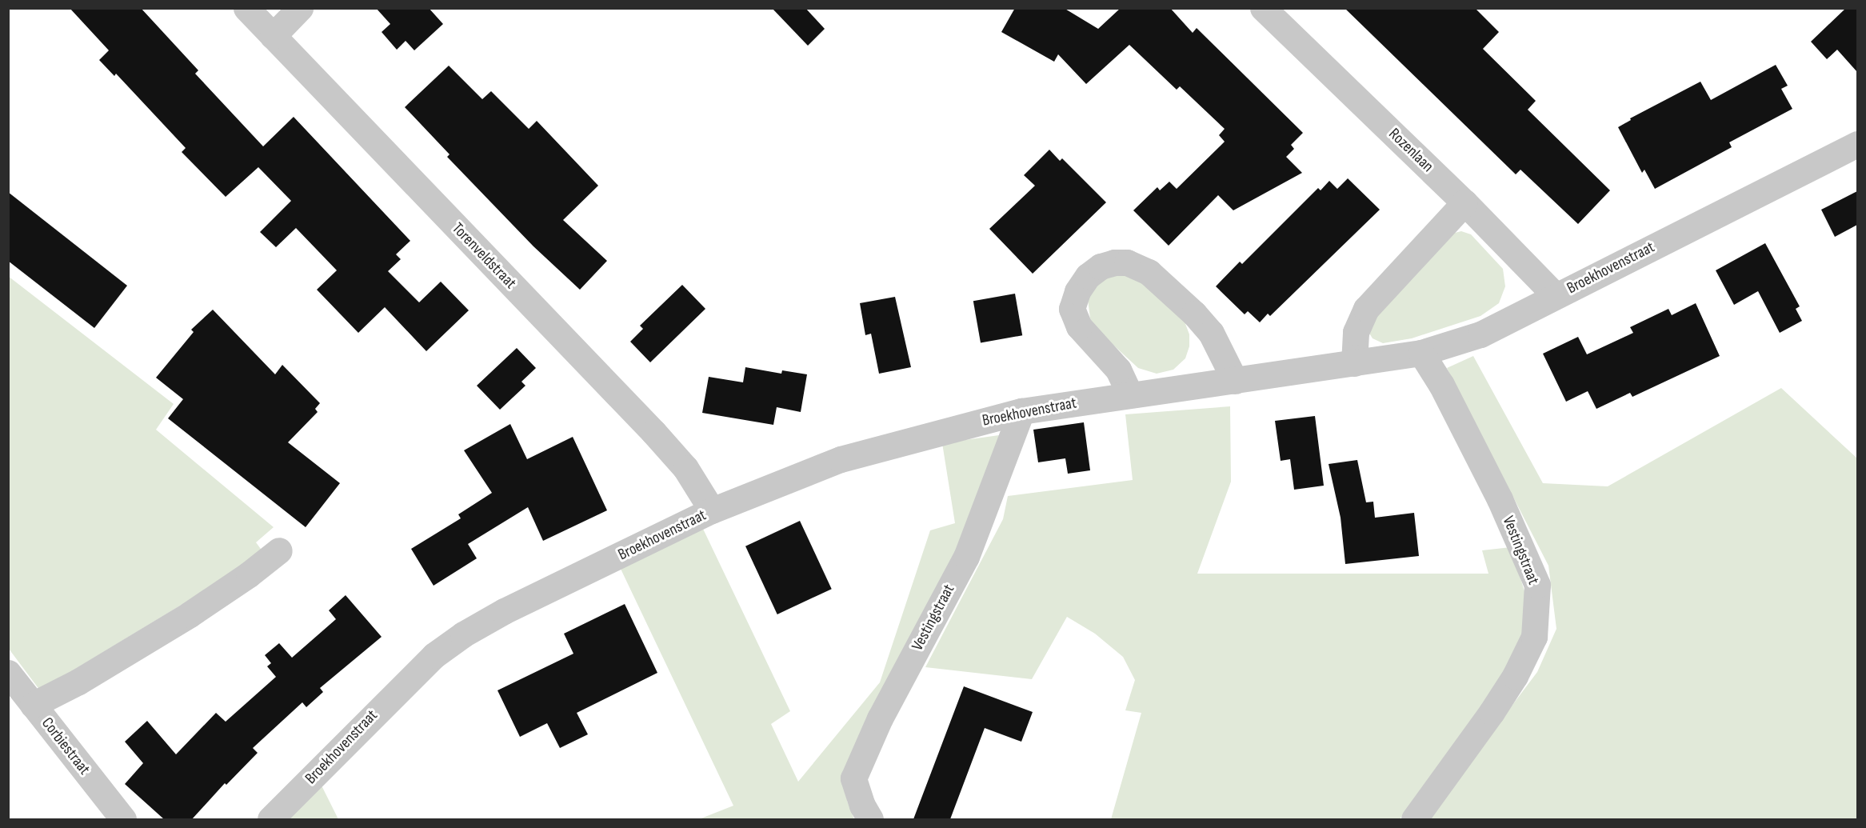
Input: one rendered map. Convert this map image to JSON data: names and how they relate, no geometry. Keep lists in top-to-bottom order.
{
  "streets": {
    "street": [
      "Rozenlaan",
      "Torenveldstraat",
      "Broekhovenstraat",
      "Vestingstraat",
      "Corbiestraat"
    ]
  },
  "crossings": [
    ["Rozenlaan", "Broekhovenstraat"],
    ["Torenveldstraat", "Broekhovenstraat"],
    ["Broekhovenstraat", "Vestingstraat"]
  ]
}
